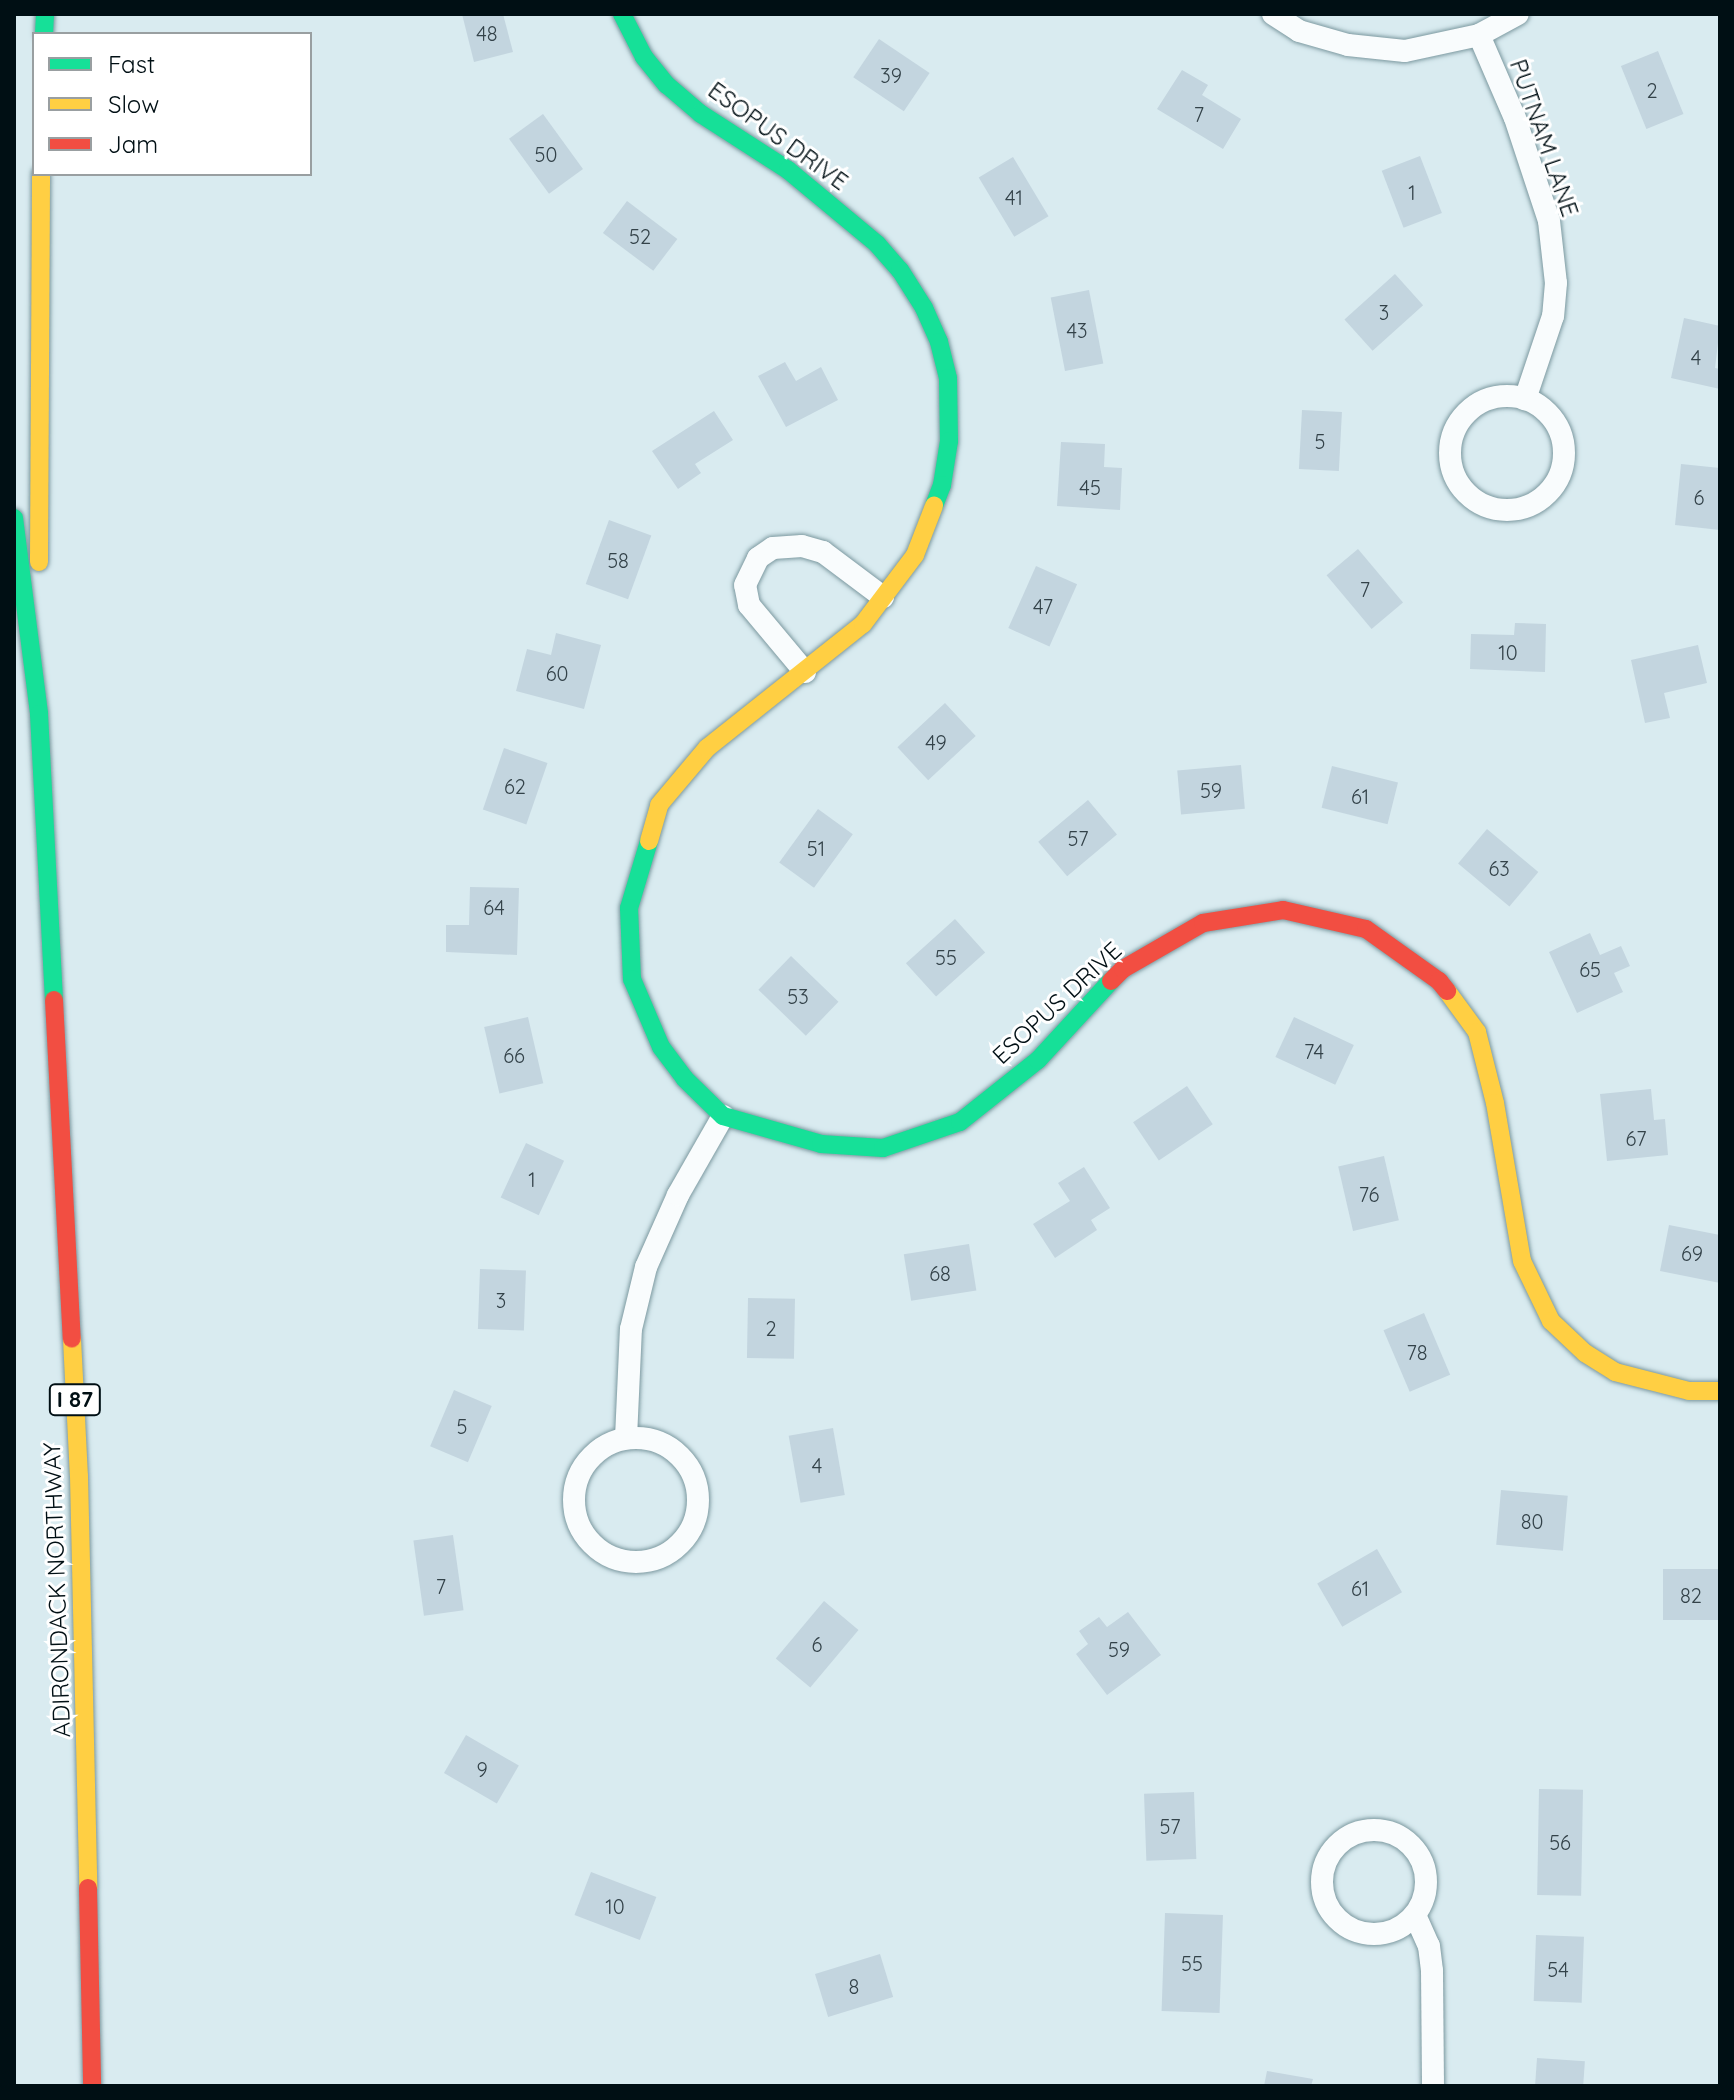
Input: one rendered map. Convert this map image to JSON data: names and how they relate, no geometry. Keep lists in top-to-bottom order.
{
  "streets": {
    "main road": ["ESOPUS DRIVE", "I 87", "ADIRONDACK NORTHWAY"],
    "street": ["PUTNAM LANE"]
  },
  "house_numbers": [
    "48",
    "39",
    "2",
    "7",
    "50",
    "1",
    "41",
    "52",
    "3",
    "43",
    "4",
    "5",
    "45",
    "6",
    "58",
    "7",
    "47",
    "10",
    "60",
    "49",
    "62",
    "59",
    "61",
    "57",
    "51",
    "63",
    "64",
    "55",
    "65",
    "53",
    "74",
    "66",
    "67",
    "1",
    "76",
    "69",
    "68",
    "3",
    "2",
    "78",
    "5",
    "4",
    "80",
    "7",
    "61",
    "82",
    "6",
    "59",
    "9",
    "57",
    "56",
    "10",
    "55",
    "54",
    "8"
  ],
  "legend": ["Fast", "Slow", "Jam"]
}
